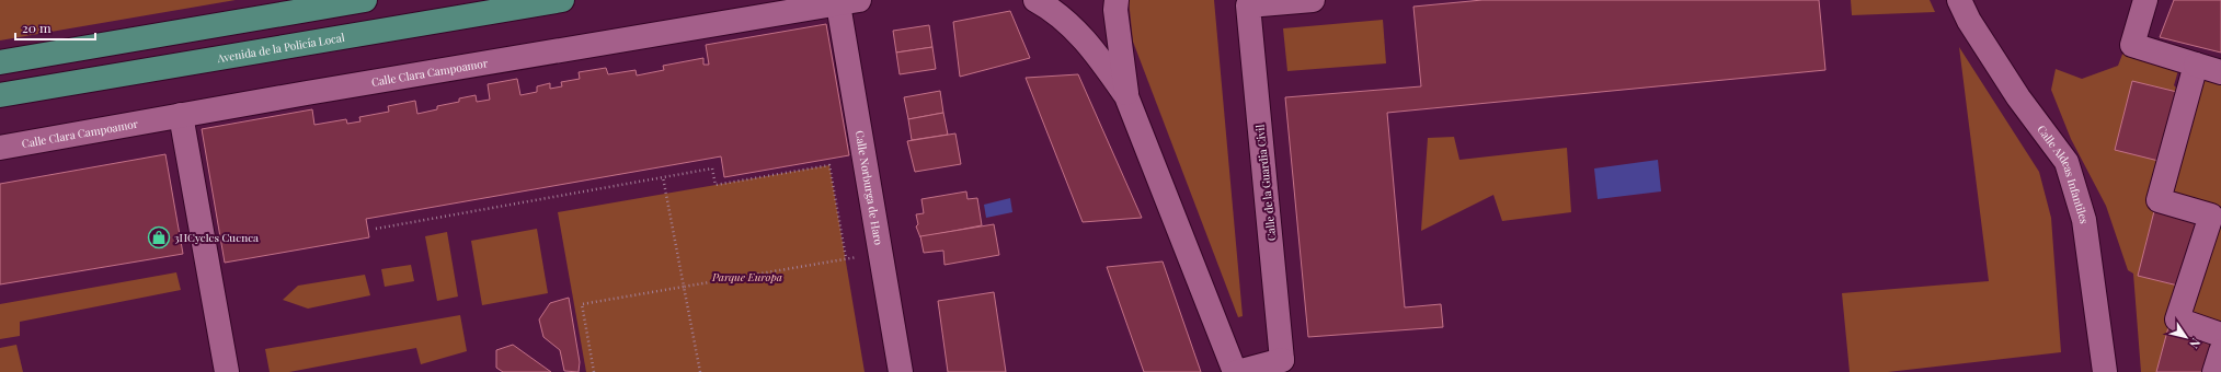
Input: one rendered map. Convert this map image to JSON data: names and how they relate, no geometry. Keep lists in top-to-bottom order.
{
  "streets": {
    "main road": ["Avenida de la Policía Local"],
    "street": [
      "Calle Clara Campoamor",
      "Calle Aldeas Infantiles",
      "Calle de la Guardia Civil",
      "Calle Norburga de Haro"
    ]
  },
  "crossings": [
    ["Calle Clara Campoamor", "Calle Norburga de Haro"]
  ],
  "parks": ["Parque Europa"],
  "places": {
    "shop": ["3HCycles Cuenca"]
  },
  "scale_bar": "20 m",
  "north": "bottom right"
}
